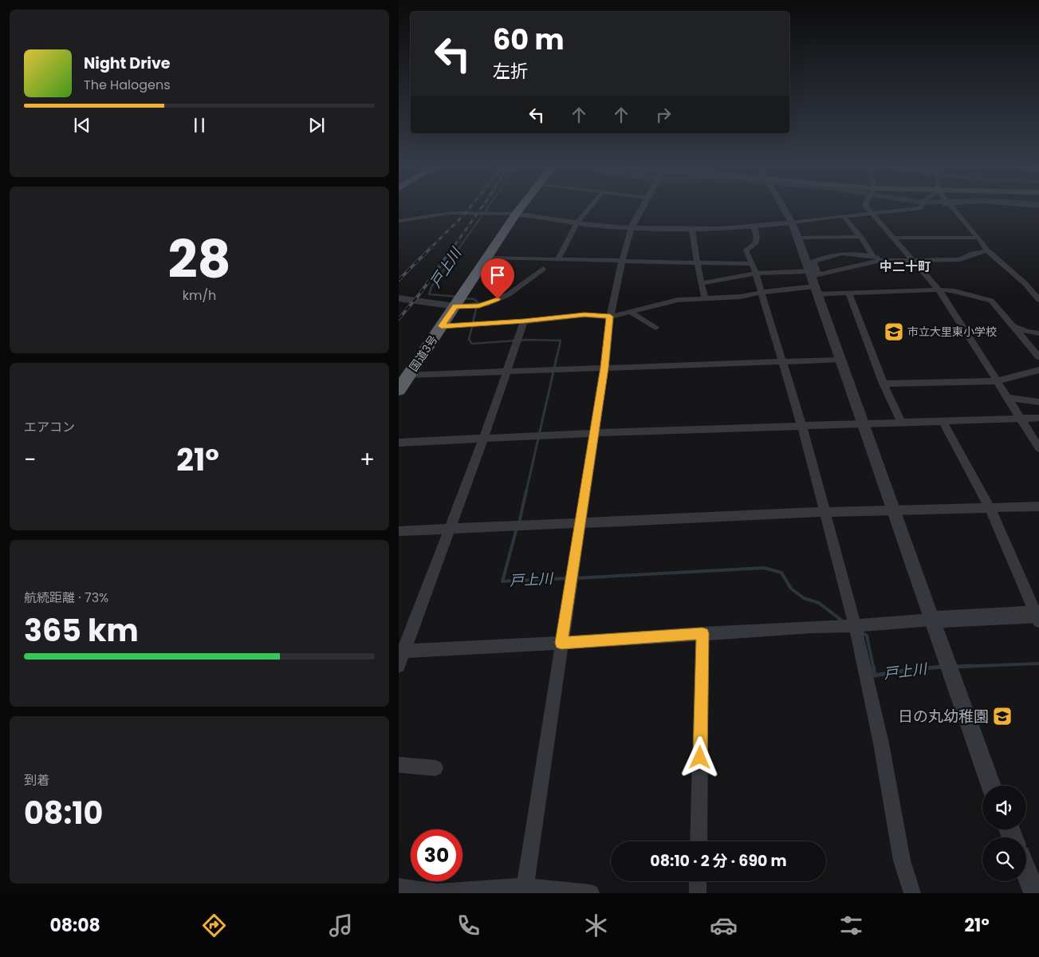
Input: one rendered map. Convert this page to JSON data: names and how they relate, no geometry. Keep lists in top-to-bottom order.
{
  "streets": {
    "highway": ["国道3号"]
  },
  "districts": ["中二十町"],
  "water": ["戸上川"],
  "places": {
    "school or university": ["市立大里東小学校", "日の丸幼稚園"]
  },
  "page": {
    "turn": ["60 m", "左折"],
    "song": ["Night Drive", "The Halogens"],
    "tile": [
      ["28", "km/h"],
      "エアコン",
      ["航続距離 · 73%", "365 km"],
      ["到着", "08:10"]
    ],
    "heat": ["−", "21°", "+"],
    "limit": "30",
    "trip": "08:10 · 2 分 · 690 m",
    "tabs": ["08:08", "21°"]
  }
}
